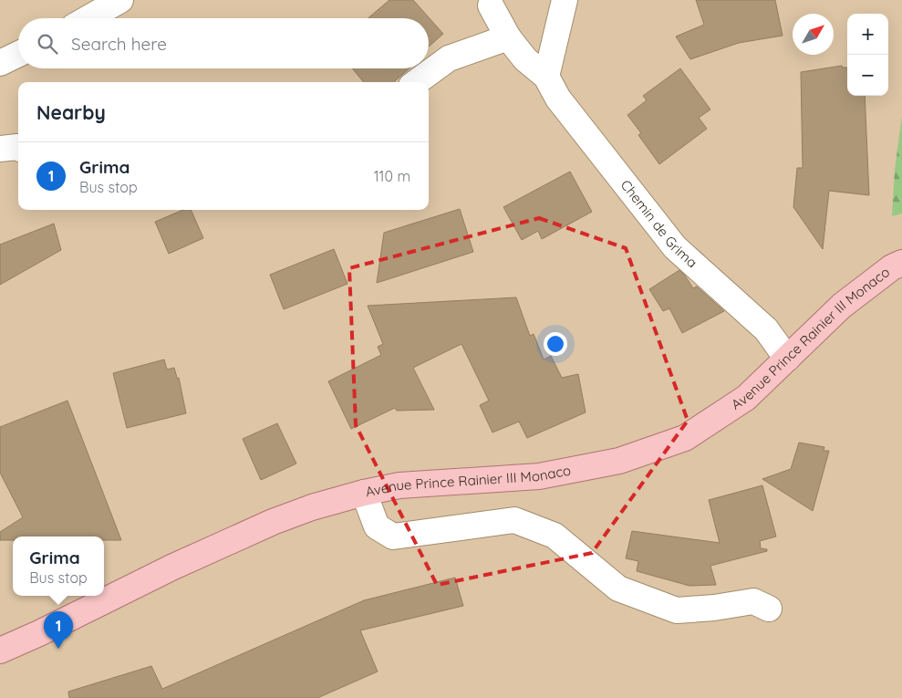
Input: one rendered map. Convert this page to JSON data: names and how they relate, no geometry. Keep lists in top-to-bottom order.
{
  "streets": {
    "main road": ["Avenue Prince Rainier III Monaco"],
    "lane": ["Chemin de Grima"]
  },
  "crossings": [
    ["Chemin de Grima", "Avenue Prince Rainier III Monaco"]
  ],
  "north": "top right",
  "page": {
    "map_buttons": ["+", "−"],
    "search": "Search here",
    "heading": "Nearby",
    "list": [
      {
        "mark": "1",
        "name": "Grima",
        "note": "Bus stop",
        "value": "110 m"
      }
    ],
    "popup": ["Grima", "Bus stop"],
    "pins": "1"
  }
}
